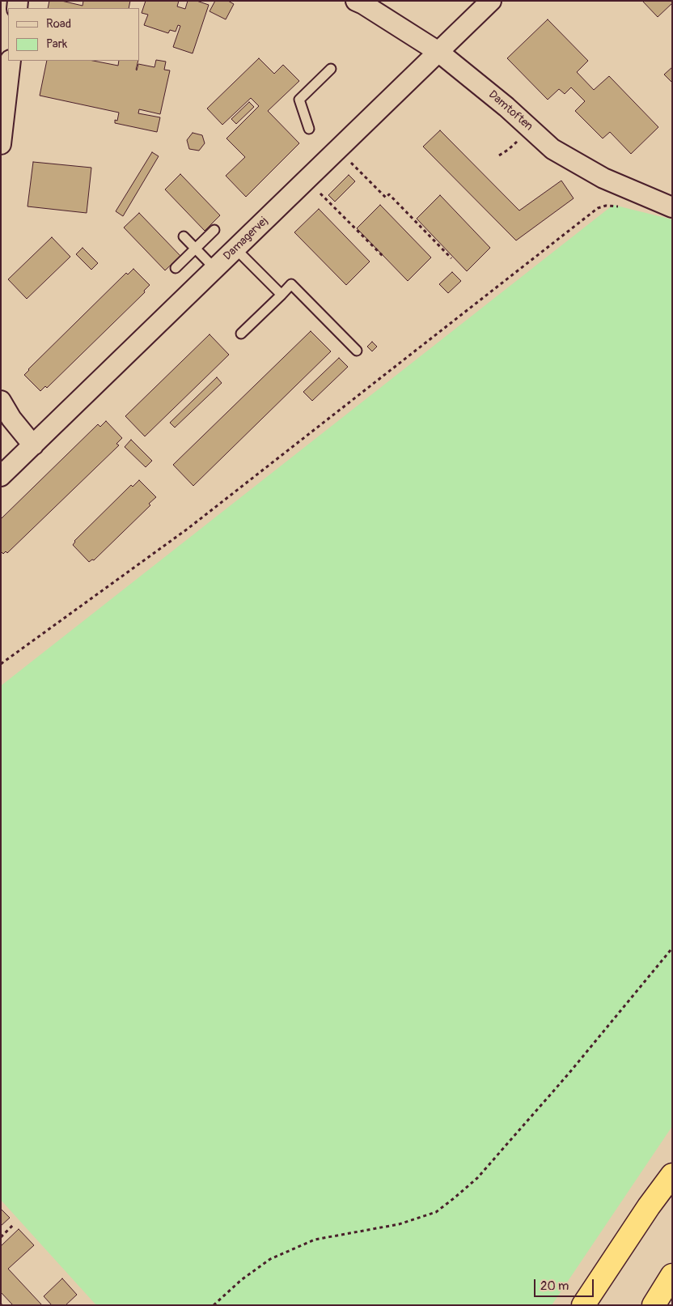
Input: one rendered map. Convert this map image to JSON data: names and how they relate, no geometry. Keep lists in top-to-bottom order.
{
  "streets": {
    "street": ["Damtoften", "Damagervej"]
  },
  "crossings": [
    ["Damtoften", "Damagervej"]
  ],
  "legend": ["Road", "Park"],
  "scale_bar": "20 m"
}
